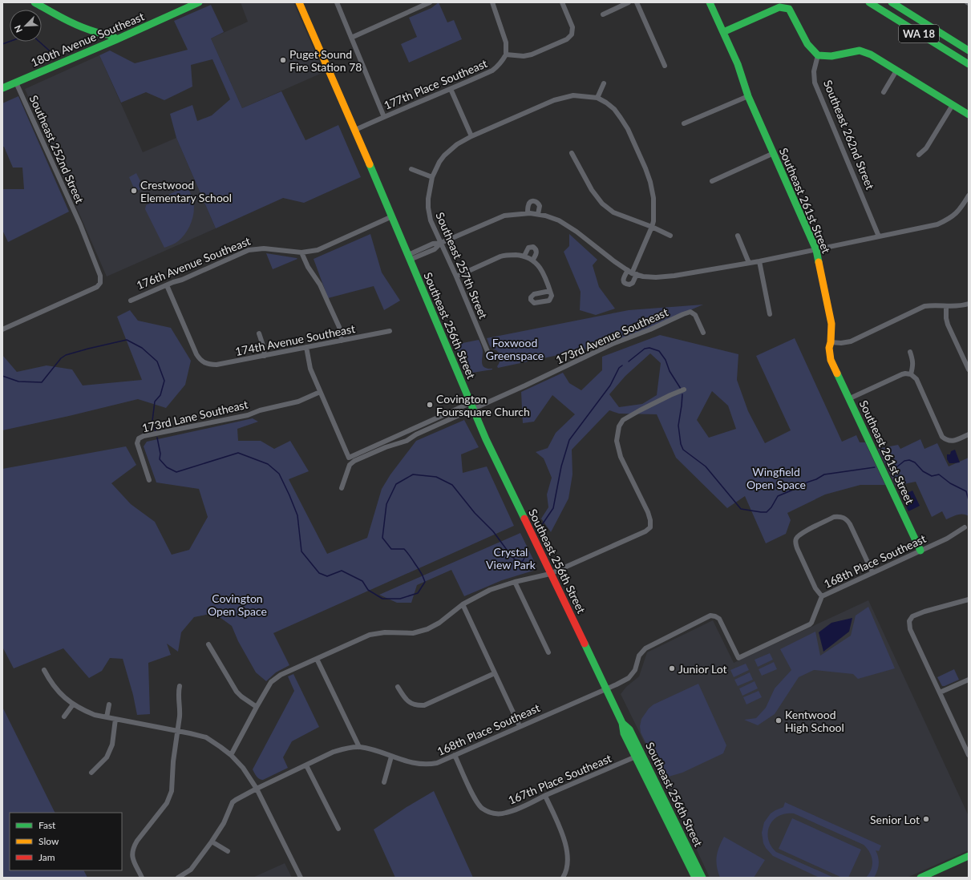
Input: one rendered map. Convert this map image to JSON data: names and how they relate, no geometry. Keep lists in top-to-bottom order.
{
  "streets": {
    "main road": [
      "WA 18",
      "180th Avenue Southeast",
      "Southeast 261st Street",
      "Southeast 256th Street"
    ],
    "street": [
      "177th Place Southeast",
      "Southeast 262nd Street",
      "Southeast 252nd Street",
      "176th Avenue Southeast",
      "Southeast 257th Street",
      "173rd Avenue Southeast",
      "174th Avenue Southeast",
      "173rd Lane Southeast",
      "168th Place Southeast",
      "167th Place Southeast"
    ]
  },
  "crossings": [
    ["180th Avenue Southeast", "Southeast 252nd Street"],
    ["177th Place Southeast", "Southeast 256th Street"],
    ["Southeast 261st Street", "168th Place Southeast"],
    ["176th Avenue Southeast", "Southeast 256th Street"],
    ["176th Avenue Southeast", "174th Avenue Southeast"],
    ["Southeast 256th Street", "173rd Avenue Southeast"],
    ["Southeast 256th Street", "168th Place Southeast"],
    ["Southeast 256th Street", "167th Place Southeast"],
    ["168th Place Southeast", "167th Place Southeast"]
  ],
  "parks": [
    "Foxwood Greenspace",
    "Wingfield Open Space",
    "Crystal View Park",
    "Covington Open Space"
  ],
  "places": [
    "Puget Sound Fire Station 78",
    "Crestwood Elementary School",
    "Covington Foursquare Church",
    "Junior Lot",
    "Kentwood High School",
    "Senior Lot"
  ],
  "legend": ["Fast", "Slow", "Jam"],
  "north": "bottom left"
}
